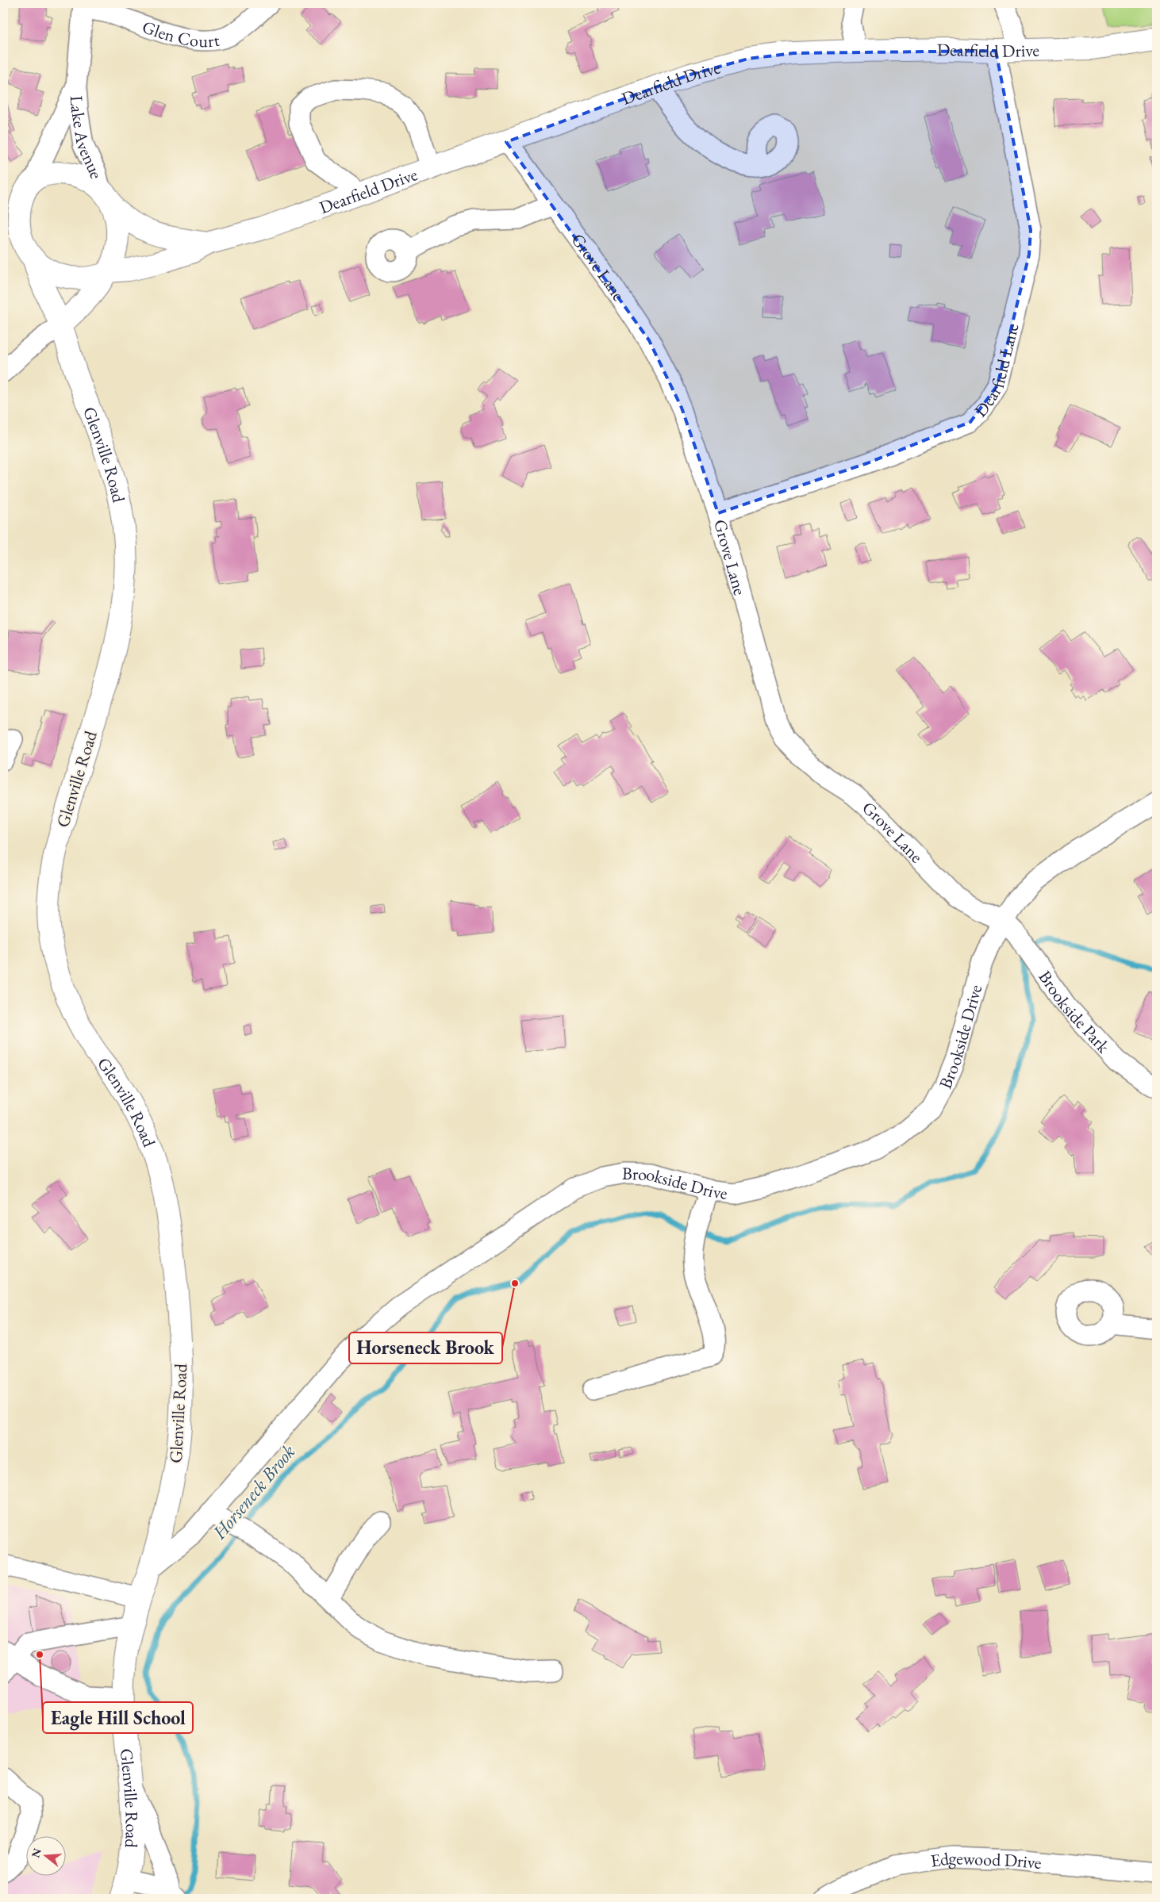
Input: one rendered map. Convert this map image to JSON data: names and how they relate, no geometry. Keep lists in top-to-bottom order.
{
  "streets": {
    "main road": ["Dearfield Drive", "Glenville Road"],
    "street": [
      "Glen Court",
      "Lake Avenue",
      "Grove Lane",
      "Dearfield Lane",
      "Brookside Park",
      "Brookside Drive",
      "Edgewood Drive"
    ]
  },
  "crossings": [
    ["Glen Court", "Lake Avenue"],
    ["Dearfield Drive", "Lake Avenue"],
    ["Dearfield Drive", "Grove Lane"],
    ["Dearfield Drive", "Dearfield Lane"],
    ["Dearfield Drive", "Glenville Road"],
    ["Lake Avenue", "Glenville Road"],
    ["Grove Lane", "Dearfield Lane"],
    ["Grove Lane", "Brookside Park"],
    ["Grove Lane", "Brookside Drive"],
    ["Glenville Road", "Brookside Drive"],
    ["Brookside Park", "Brookside Drive"]
  ],
  "water": ["Horseneck Brook"],
  "places": ["Horseneck Brook", "Eagle Hill School"],
  "north": "left"
}
